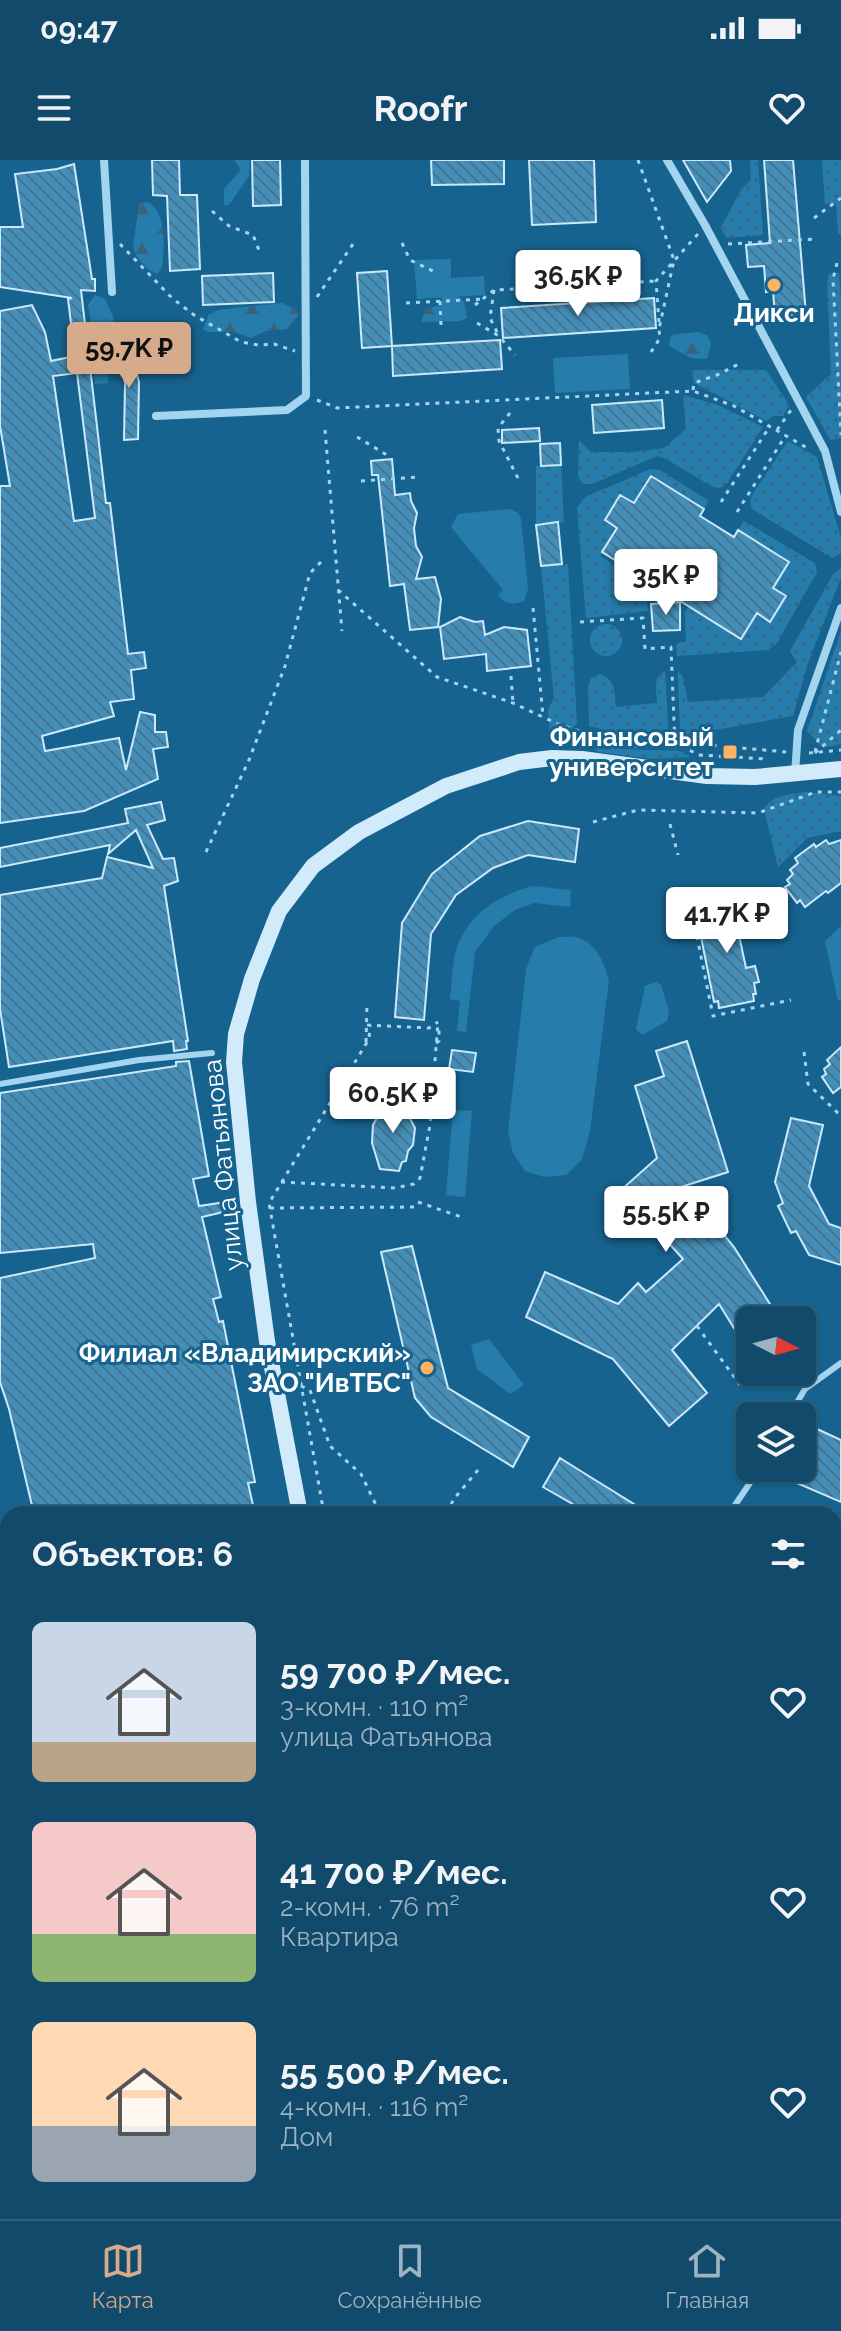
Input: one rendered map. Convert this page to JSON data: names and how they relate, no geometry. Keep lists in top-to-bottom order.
{
  "streets": {
    "street": ["улица Фатьянова"]
  },
  "places": {
    "other": ["Дикси", "Филиал «Владимирский» ЗАО \"ИвТБС\""],
    "transit": ["Финансовый университет"]
  },
  "north": "right",
  "page": {
    "status": "09:47",
    "header": "Roofr",
    "price": [
      "36.5K ₽",
      "59.7K ₽",
      "35K ₽",
      "41.7K ₽",
      "60.5K ₽",
      "55.5K ₽"
    ],
    "heading": "Объектов: 6",
    "list": [
      {
        "name": "59 700 ₽/мес.",
        "note": "3-комн. · 110 m² · улица Фатьянова"
      },
      {
        "name": "41 700 ₽/мес.",
        "note": "2-комн. · 76 m² · Квартира"
      },
      {
        "name": "55 500 ₽/мес.",
        "note": "4-комн. · 116 m² · Дом"
      }
    ],
    "tabs": ["Карта", "Сохранённые", "Главная"]
  }
}
